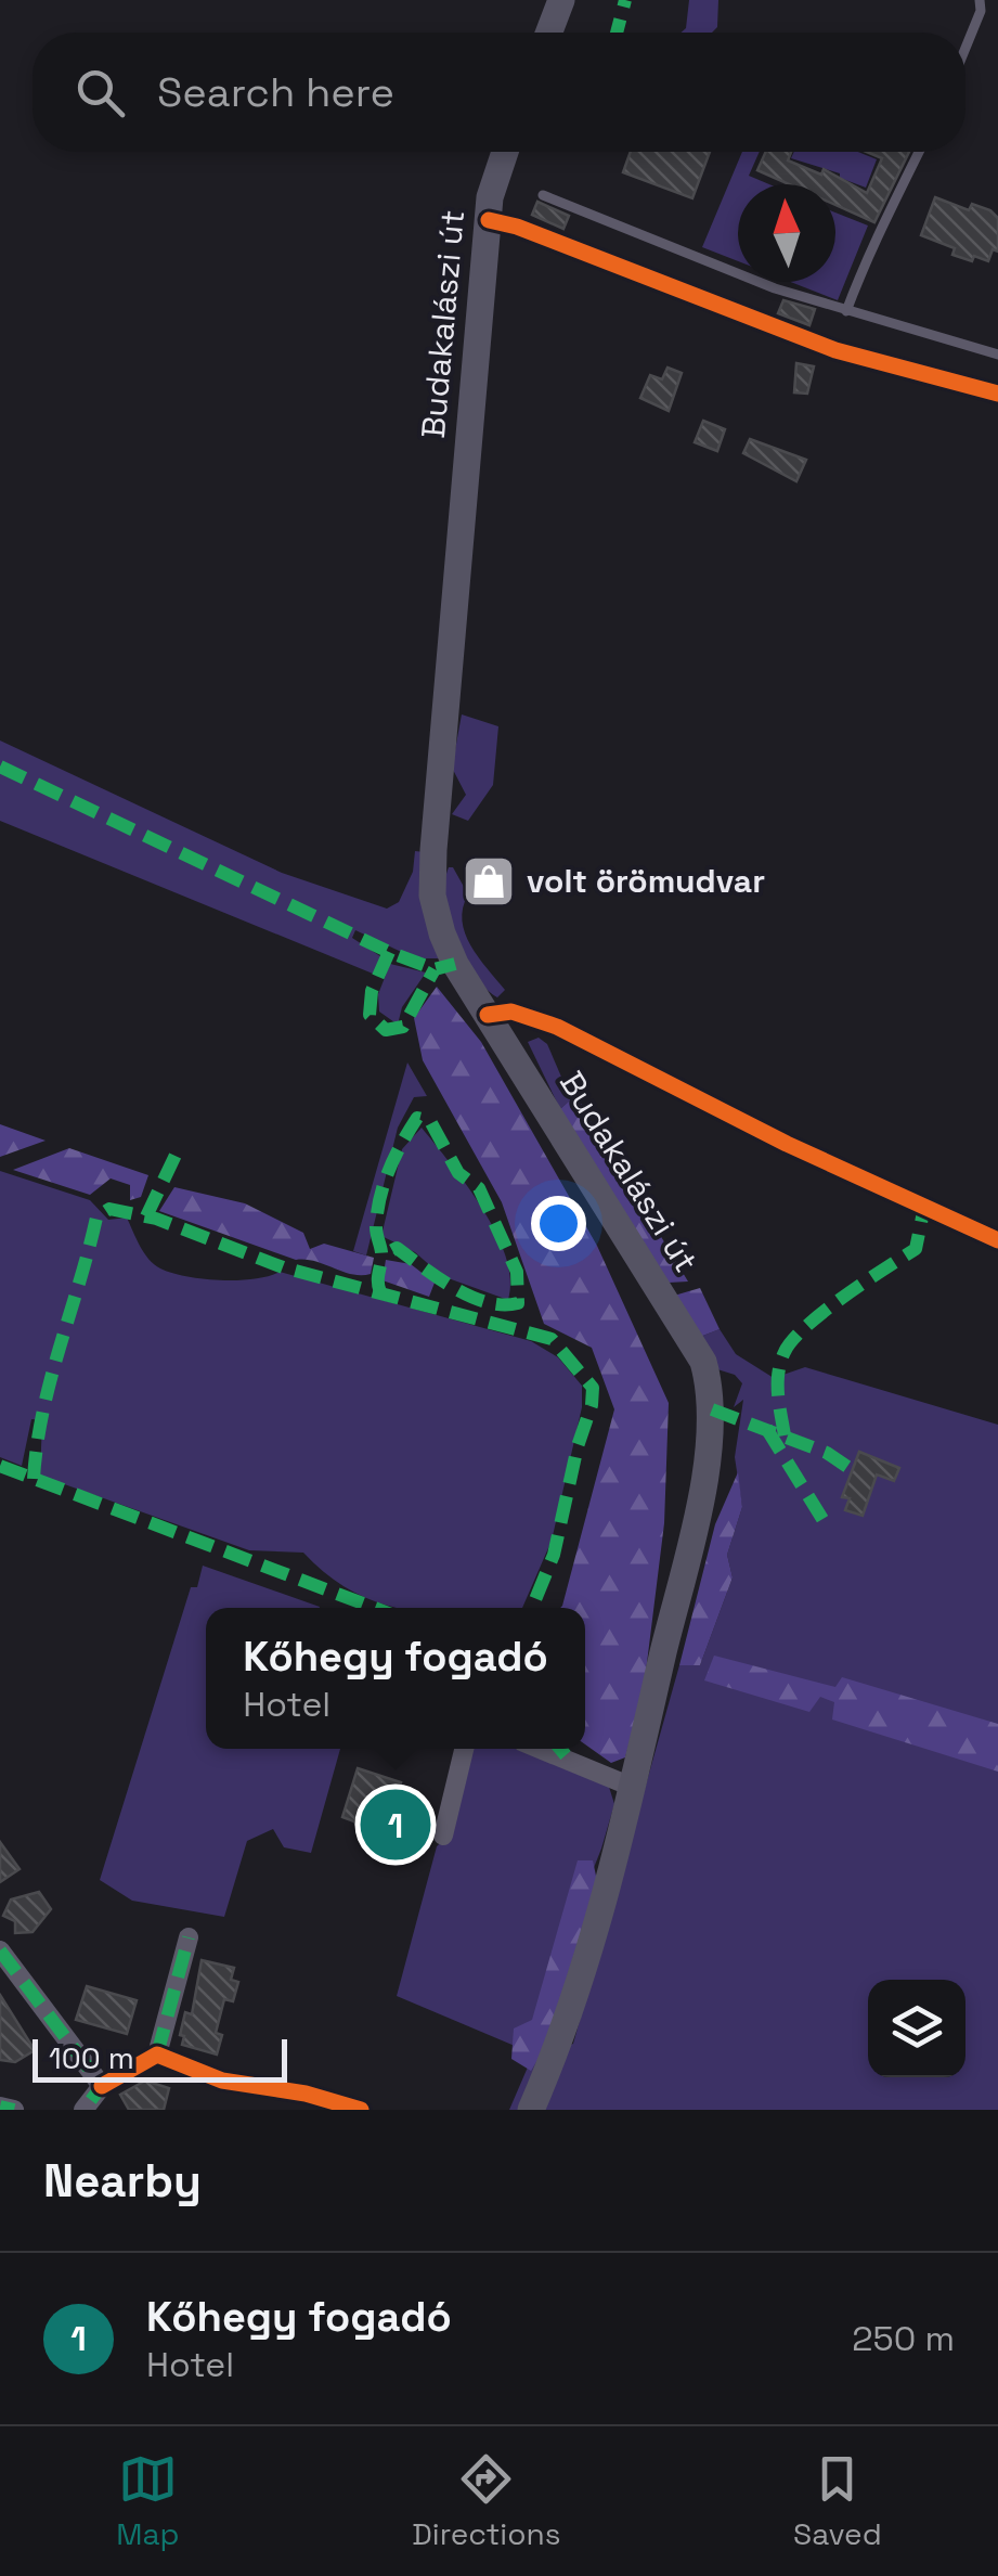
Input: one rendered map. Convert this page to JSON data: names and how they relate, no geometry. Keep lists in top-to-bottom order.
{
  "streets": {
    "main road": ["Budakalászi út"]
  },
  "places": {
    "shop": ["volt örömudvar"]
  },
  "scale_bar": "100 m",
  "north": "top",
  "page": {
    "search": "Search here",
    "popup": ["Kőhegy fogadó", "Hotel"],
    "pins": "1",
    "scale": "100 m",
    "heading": "Nearby",
    "list": [
      {
        "mark": "1",
        "name": "Kőhegy fogadó",
        "note": "Hotel",
        "value": "250 m"
      }
    ],
    "nav": ["Map", "Directions", "Saved"]
  }
}
